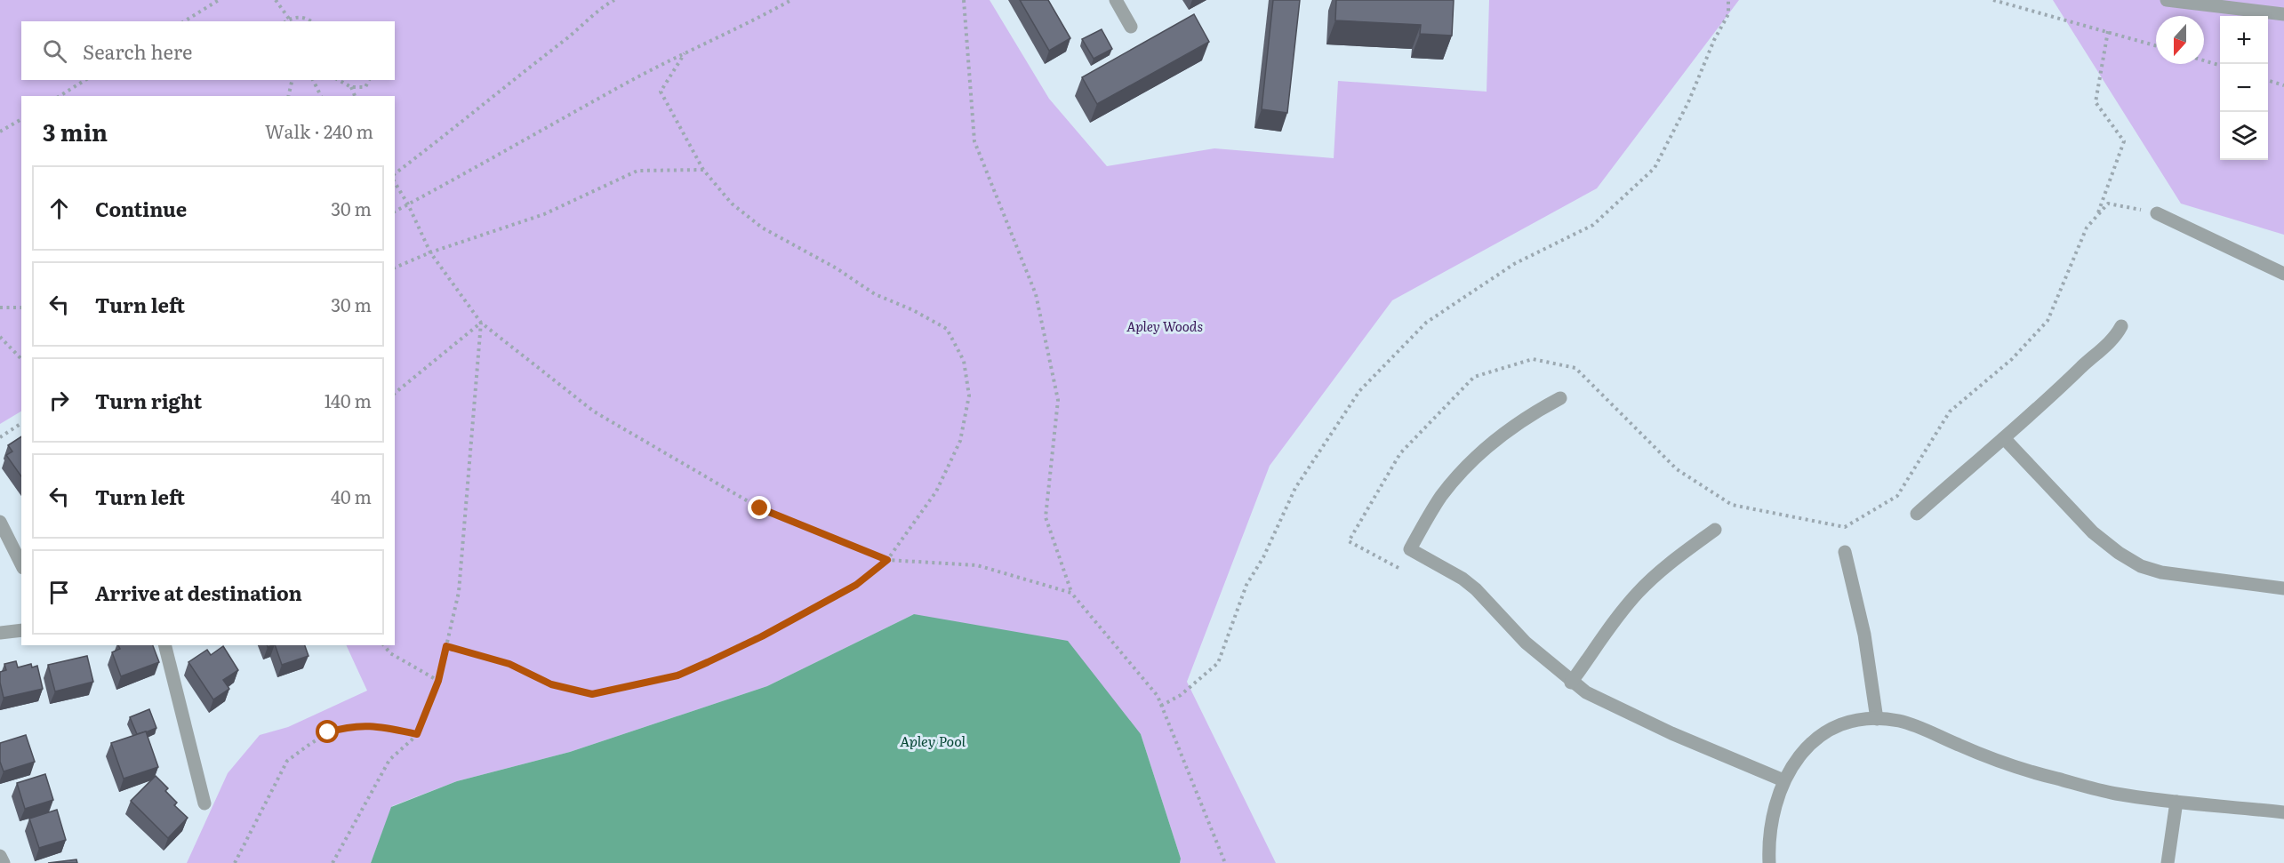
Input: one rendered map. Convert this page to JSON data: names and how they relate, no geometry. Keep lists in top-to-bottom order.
{
  "water": ["Apley Pool"],
  "parks": ["Apley Woods"],
  "north": "bottom",
  "page": {
    "map_buttons": ["+", "−"],
    "search": "Search here",
    "heading": ["3 min", "Walk · 240 m"],
    "list": [
      ["Continue", "30 m"],
      ["Turn left", "30 m"],
      ["Turn right", "140 m"],
      ["Turn left", "40 m"],
      "Arrive at destination"
    ]
  }
}
